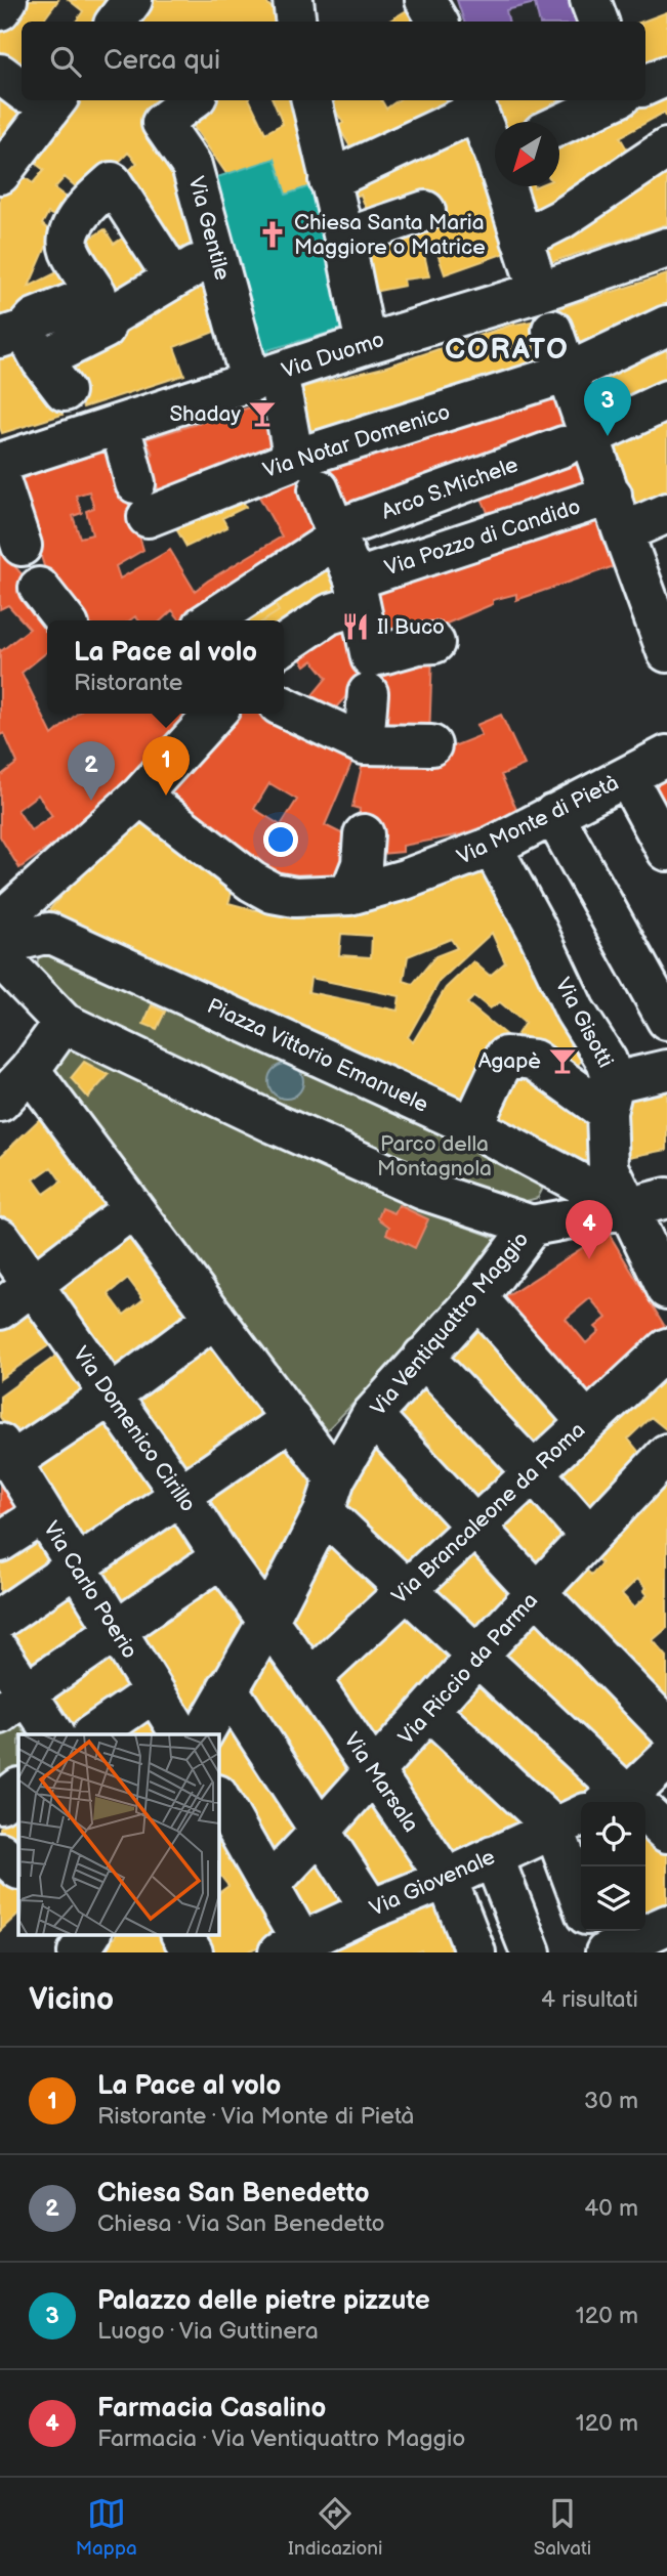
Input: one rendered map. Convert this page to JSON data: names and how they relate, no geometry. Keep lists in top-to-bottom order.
{
  "streets": {
    "street": [
      "Via Gentile",
      "Via Duomo",
      "Via Notar Domenico",
      "Arco S.Michele",
      "Via Pozzo di Candido",
      "Via Monte di Pietà",
      "Via Gisotti",
      "Piazza Vittorio Emanuele",
      "Via Ventiquattro Maggio",
      "Via Domenico Cirillo",
      "Via Brancaleone da Roma",
      "Via Carlo Poerio",
      "Via Riccio da Parma",
      "Via Marsala",
      "Via Giovenale"
    ]
  },
  "crossings": [
    ["Via Gentile", "Via Duomo"],
    ["Via Gentile", "Via Notar Domenico"],
    ["Via Gentile", "Arco S.Michele"],
    ["Via Gentile", "Via Pozzo di Candido"],
    ["Via Duomo", "Via Notar Domenico"],
    ["Via Monte di Pietà", "Via Gisotti"],
    ["Via Gisotti", "Piazza Vittorio Emanuele"],
    ["Via Gisotti", "Via Ventiquattro Maggio"],
    ["Piazza Vittorio Emanuele", "Via Ventiquattro Maggio"],
    ["Via Ventiquattro Maggio", "Via Domenico Cirillo"],
    ["Via Ventiquattro Maggio", "Via Marsala"],
    ["Via Domenico Cirillo", "Via Marsala"],
    ["Via Brancaleone da Roma", "Via Marsala"],
    ["Via Riccio da Parma", "Via Marsala"],
    ["Via Marsala", "Via Giovenale"]
  ],
  "districts": ["CORATO"],
  "parks": ["Parco della Montagnola"],
  "places": {
    "church": ["Chiesa Santa Maria Maggiore o Matrice"],
    "bar": ["Shaday", "Agapè"],
    "restaurant": ["Il Buco"]
  },
  "north": "bottom left",
  "page": {
    "search": "Cerca qui",
    "pins": [
      "3",
      "1",
      "2",
      "4"
    ],
    "popup": ["La Pace al volo", "Ristorante"],
    "heading": ["Vicino", "4 risultati"],
    "list": [
      {
        "mark": "1",
        "name": "La Pace al volo",
        "note": "Ristorante · Via Monte di Pietà",
        "value": "30 m"
      },
      {
        "mark": "2",
        "name": "Chiesa San Benedetto",
        "note": "Chiesa · Via San Benedetto",
        "value": "40 m"
      },
      {
        "mark": "3",
        "name": "Palazzo delle pietre pizzute",
        "note": "Luogo · Via Guttinera",
        "value": "120 m"
      },
      {
        "mark": "4",
        "name": "Farmacia Casalino",
        "note": "Farmacia · Via Ventiquattro Maggio",
        "value": "120 m"
      }
    ],
    "nav": ["Mappa", "Indicazioni", "Salvati"]
  }
}
